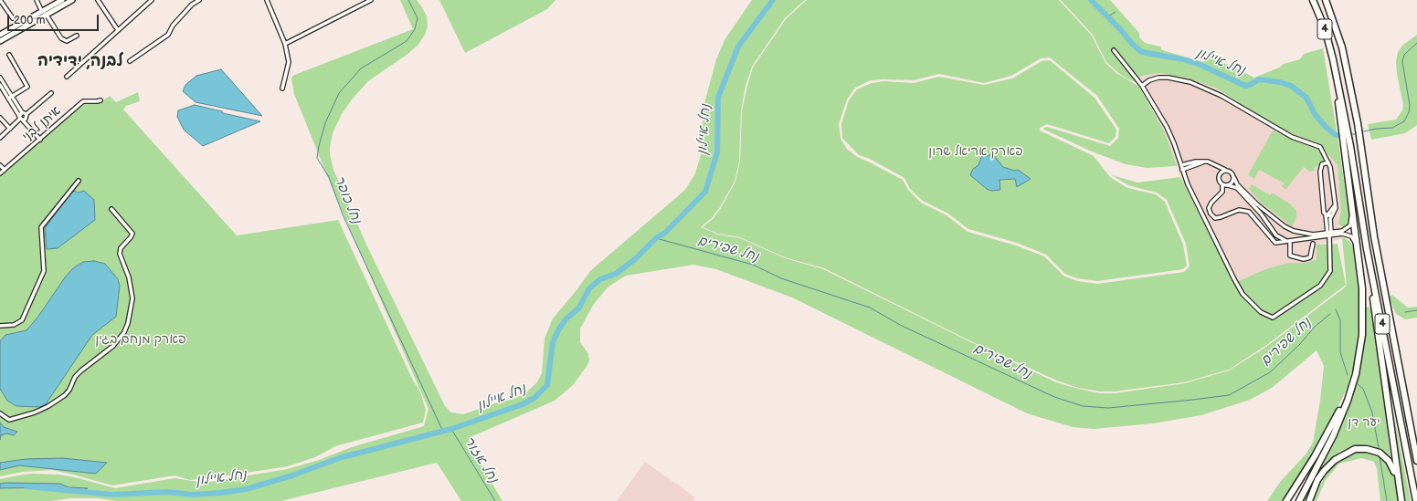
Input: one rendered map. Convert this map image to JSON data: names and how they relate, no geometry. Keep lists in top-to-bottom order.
{
  "streets": {
    "highway": ["4"],
    "street": ["איתן לבני"]
  },
  "districts": ["לבנה, ידידיה"],
  "water": [
    "נחל איילון",
    "נחל כופר",
    "נחל שפירים",
    "נחל אזור"
  ],
  "parks": ["פארק אריאל שרון", "פארק מנחם בגין", "יער דן"],
  "scale_bar": "200 m"
}
